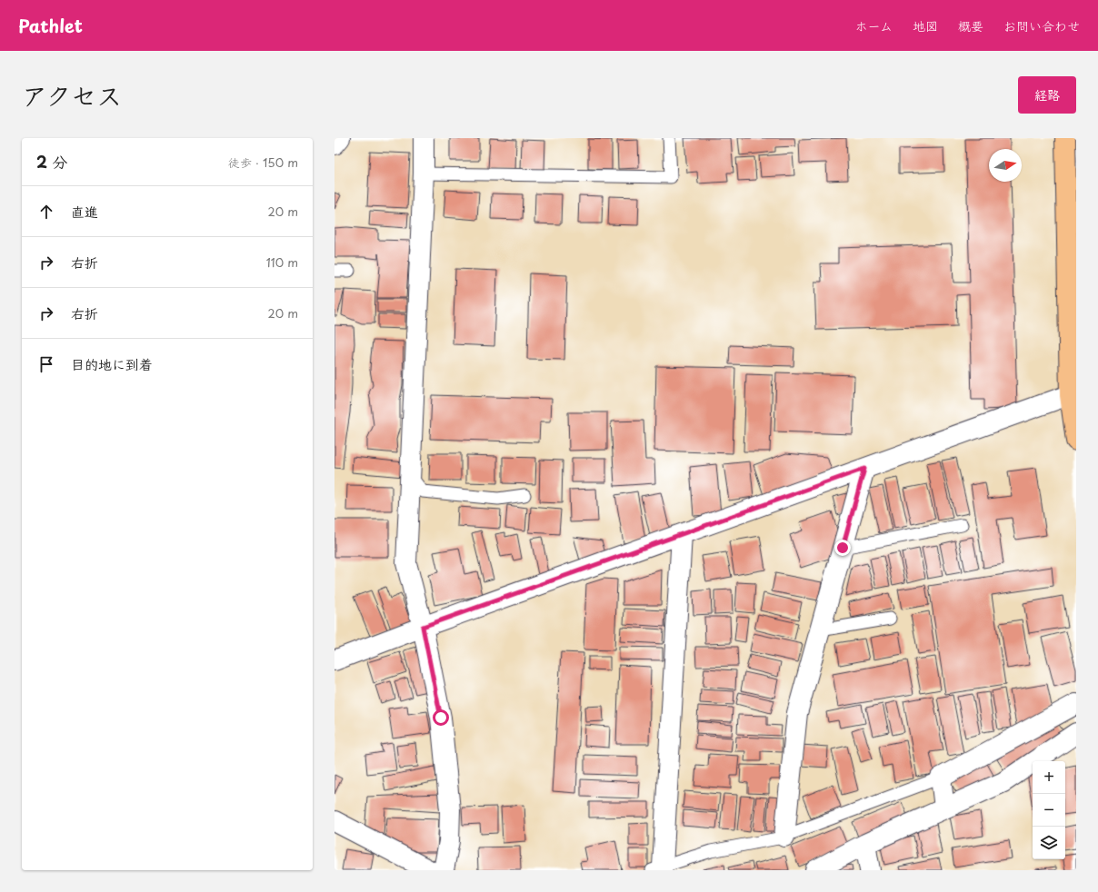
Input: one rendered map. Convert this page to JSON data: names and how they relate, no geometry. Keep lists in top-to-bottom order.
{
  "north": "right",
  "page": {
    "header": "Pathlet",
    "nav": [
      "ホーム",
      "地図",
      "概要",
      "お問い合わせ"
    ],
    "title": "アクセス",
    "buttons": "経路",
    "heading": ["2 分", "徒歩 · 150 m"],
    "list": [
      ["直進", "20 m"],
      ["右折", "110 m"],
      ["右折", "20 m"],
      "目的地に到着"
    ],
    "map_buttons": ["+", "−"]
  }
}
